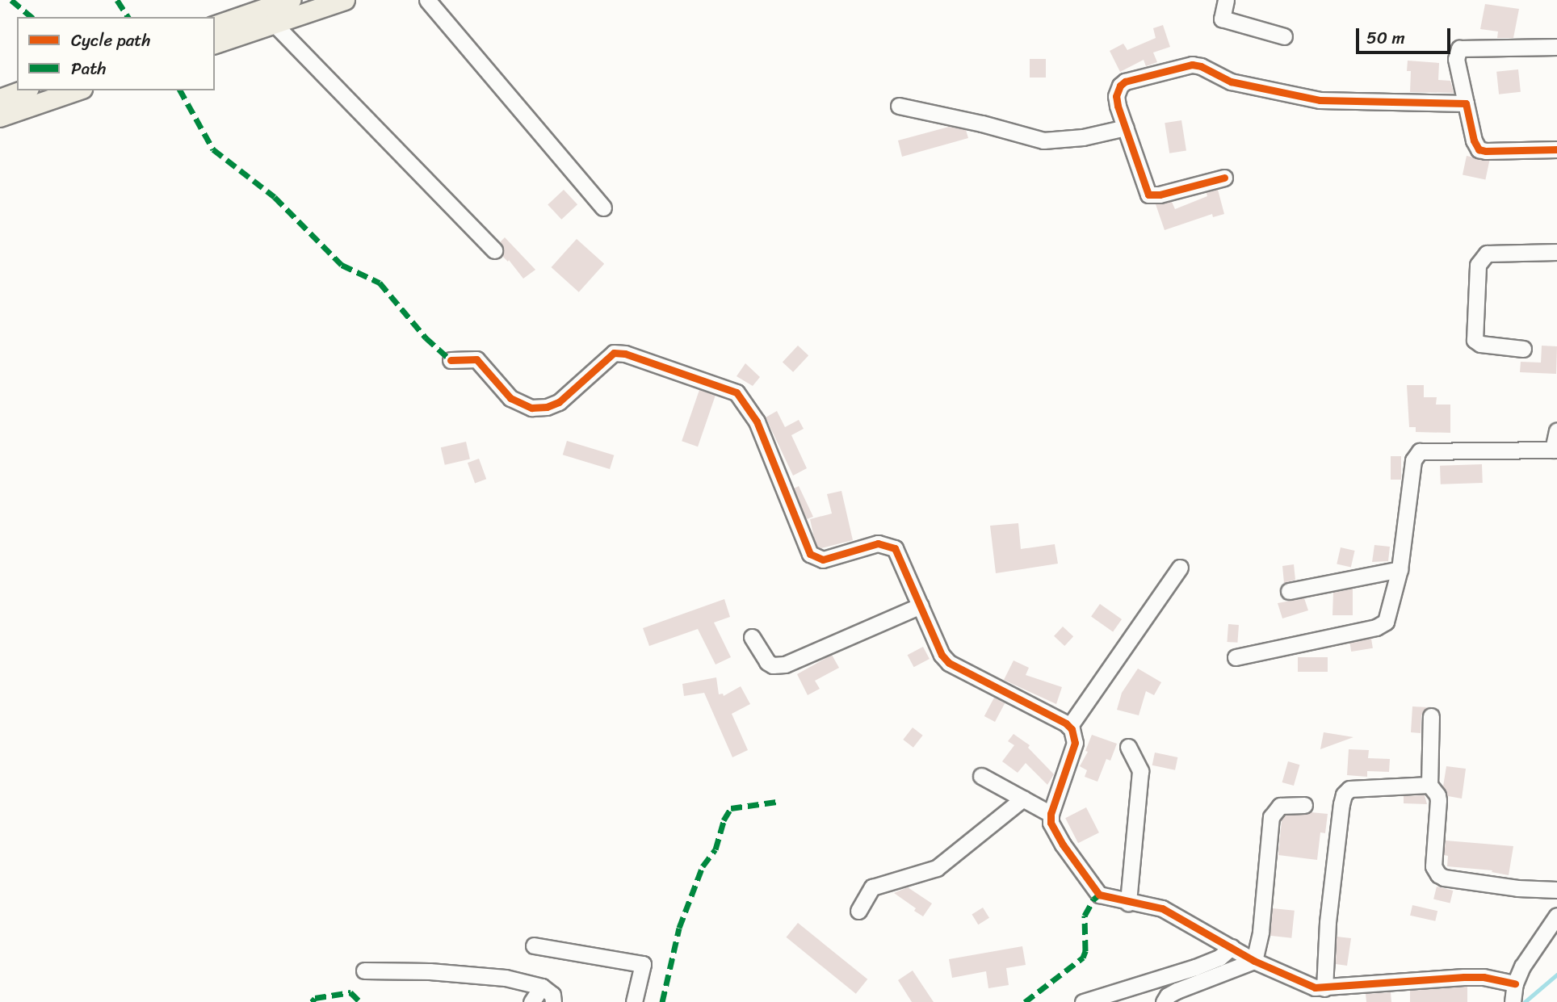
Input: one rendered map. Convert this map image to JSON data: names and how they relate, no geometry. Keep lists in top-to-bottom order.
{
  "legend": ["Cycle path", "Path"],
  "scale_bar": "50 m"
}
